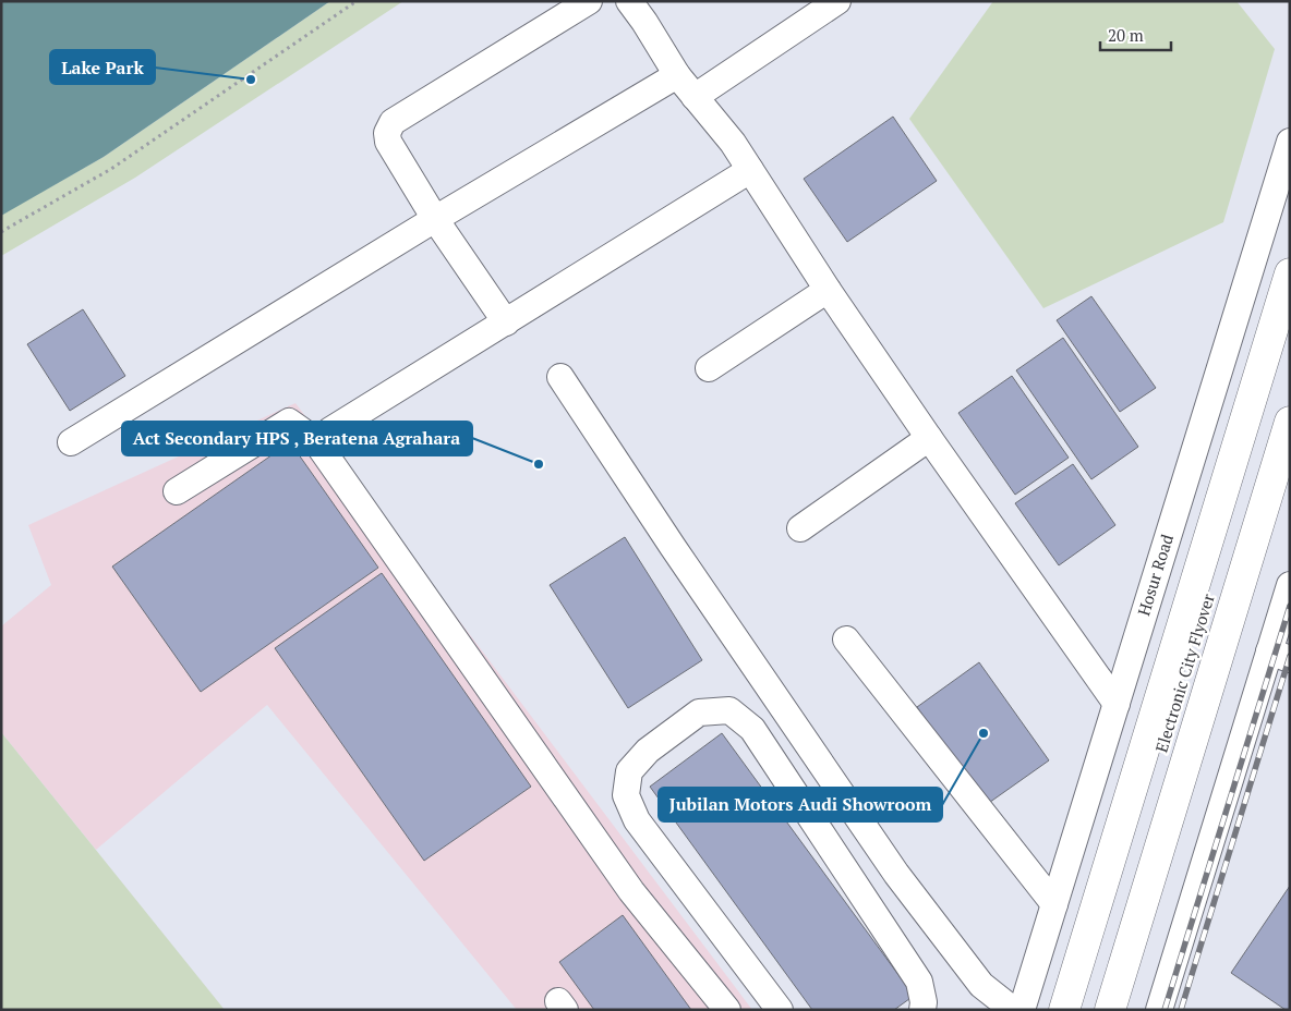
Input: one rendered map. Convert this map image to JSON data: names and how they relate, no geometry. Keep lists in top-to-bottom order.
{
  "streets": {
    "highway": ["Electronic City Flyover"],
    "street": ["Hosur Road"]
  },
  "places": ["Lake Park", "Act Secondary HPS , Beratena Agrahara", "Jubilan Motors Audi Showroom"],
  "scale_bar": "20 m"
}
